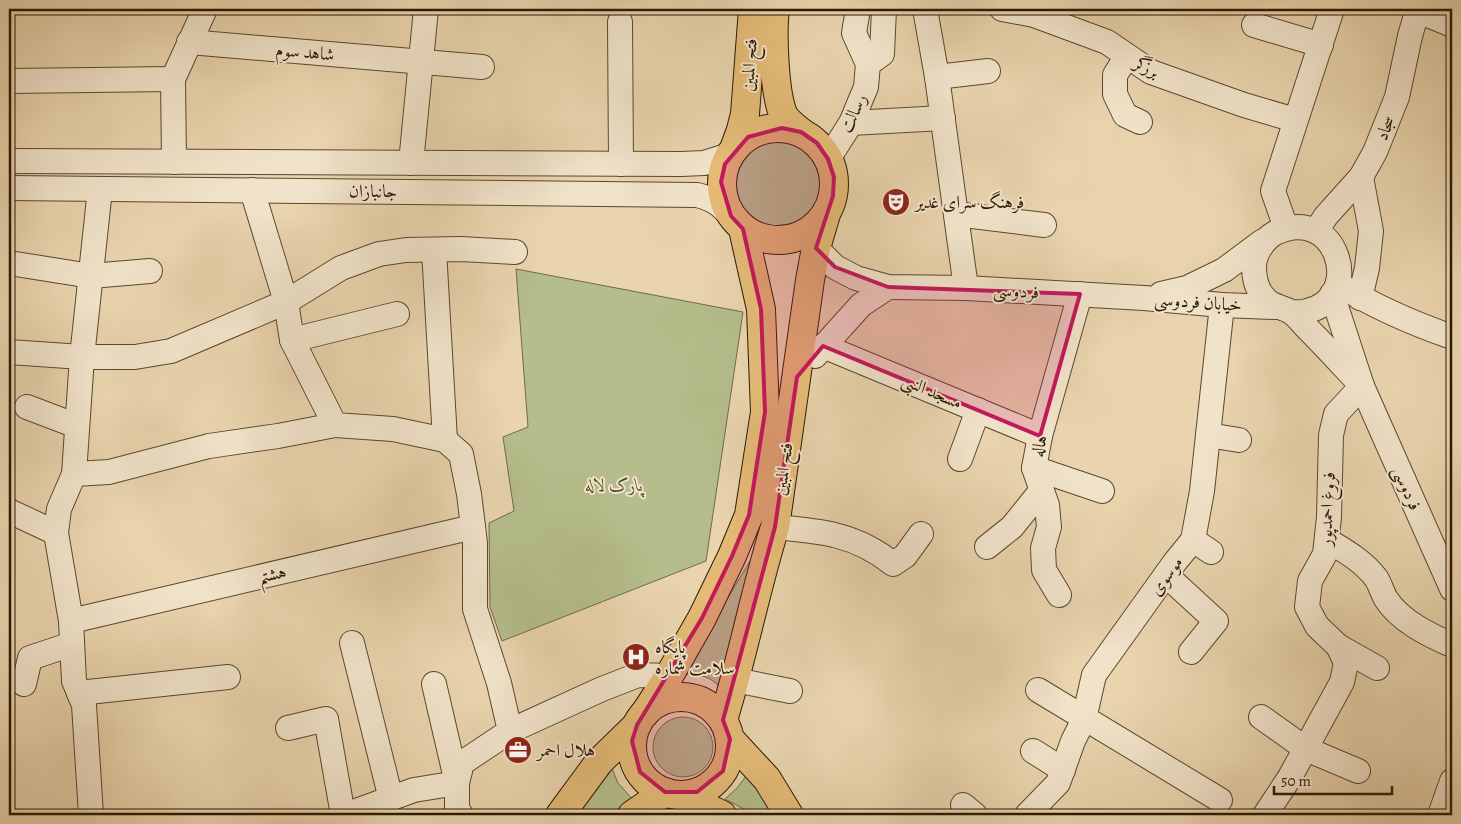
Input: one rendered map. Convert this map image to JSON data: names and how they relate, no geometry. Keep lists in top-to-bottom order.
{
  "streets": {
    "main road": ["فتح المبین"],
    "street": [
      "شاهد سوم",
      "برزگر",
      "رسالت",
      "سجاد",
      "جانبازان",
      "فردوسی",
      "خیابان فردوسی",
      "مسجد النبی",
      "هاله",
      "فروغ احمدپور",
      "هشتم",
      "موسوی"
    ]
  },
  "crossings": [
    ["فتح المبین", "رسالت"],
    ["فتح المبین", "جانبازان"],
    ["رسالت", "جانبازان"],
    ["سجاد", "خیابان فردوسی"],
    ["فردوسی", "خیابان فردوسی"],
    ["فردوسی", "هاله"],
    ["فردوسی", "فروغ احمدپور"],
    ["خیابان فردوسی", "موسوی"],
    ["مسجد النبی", "هاله"]
  ],
  "parks": ["پارک لاله"],
  "places": {
    "theatre": ["فرهنگ سرای غدیر"],
    "hospital": ["پایگاه سلامت شماره"],
    "office": ["هلال احمر"]
  },
  "scale_bar": "50 m"
}
